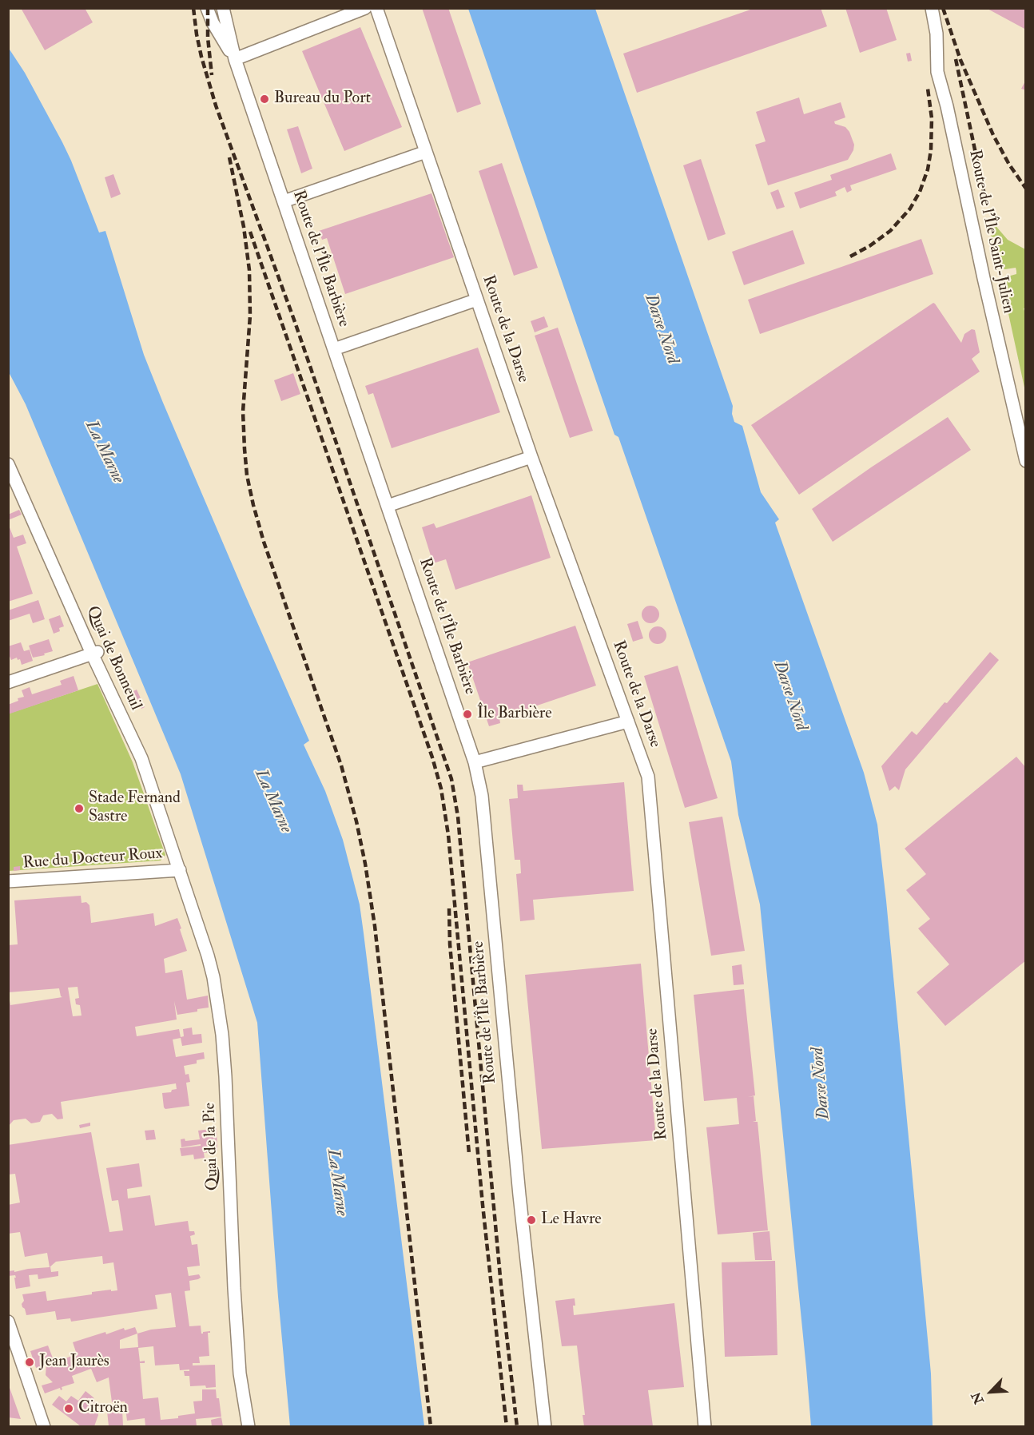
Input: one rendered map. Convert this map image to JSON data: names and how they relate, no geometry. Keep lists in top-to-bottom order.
{
  "streets": {
    "street": [
      "Route de l'Île Saint-Julien",
      "Route de l'Île Barbière",
      "Route de la Darse",
      "Quai de Bonneuil",
      "Rue du Docteur Roux",
      "Quai de la Pie"
    ]
  },
  "crossings": [
    ["Quai de Bonneuil", "Rue du Docteur Roux"],
    ["Quai de Bonneuil", "Quai de la Pie"],
    ["Rue du Docteur Roux", "Quai de la Pie"]
  ],
  "water": ["Darse Nord", "La Marne"],
  "places": [
    "Bureau du Port",
    "Île Barbière",
    "Stade Fernand Sastre",
    "Le Havre",
    "Jean Jaurès",
    "Citroën"
  ],
  "north": "bottom left"
}
